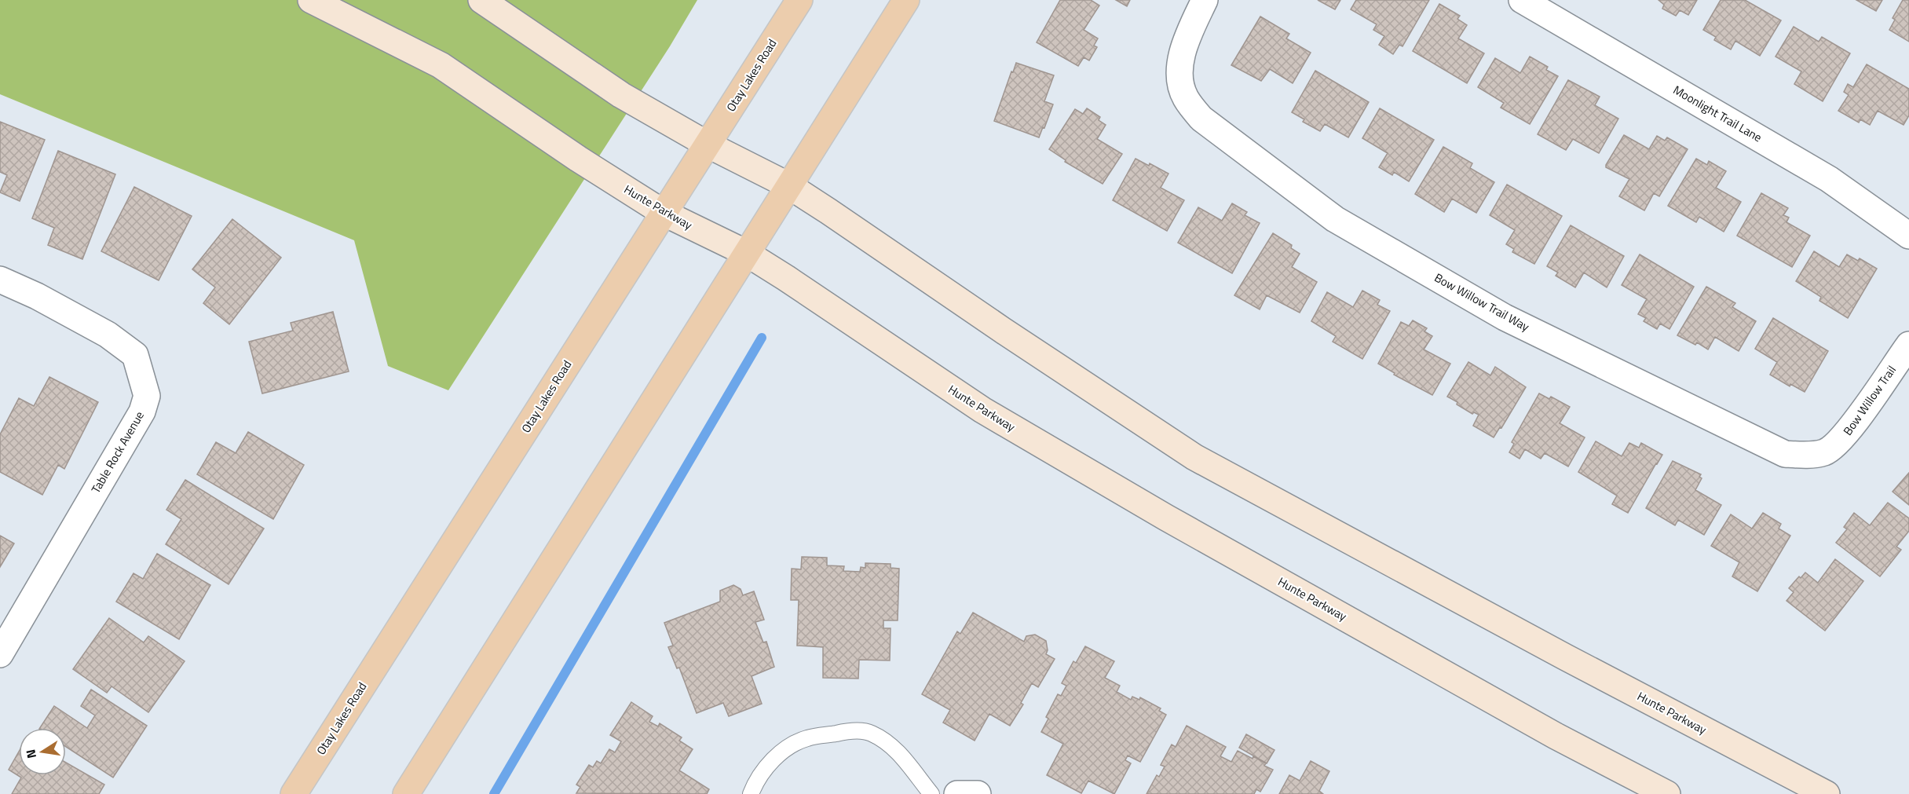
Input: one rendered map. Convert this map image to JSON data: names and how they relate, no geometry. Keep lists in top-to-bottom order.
{
  "streets": {
    "main road": ["Otay Lakes Road", "Hunte Parkway"],
    "street": [
      "Moonlight Trail Lane",
      "Bow Willow Trail Way",
      "Bow Willow Trail",
      "Table Rock Avenue"
    ]
  },
  "crossings": [
    ["Otay Lakes Road", "Hunte Parkway"],
    ["Bow Willow Trail Way", "Bow Willow Trail"]
  ],
  "north": "left"
}
